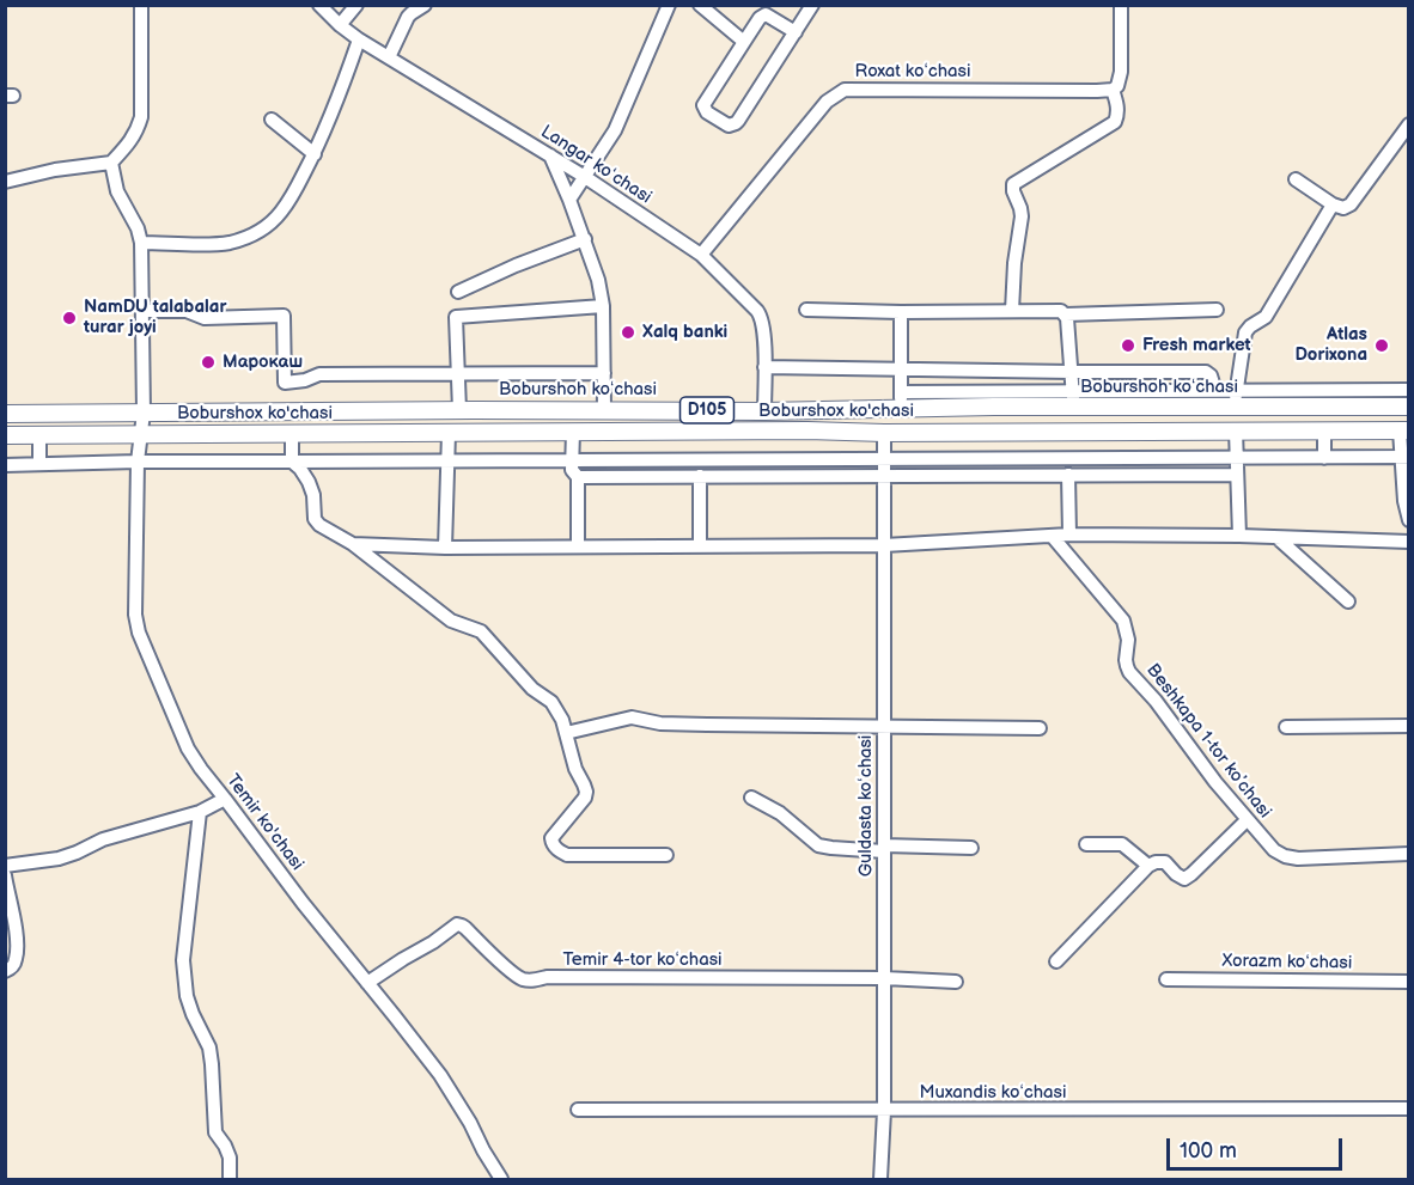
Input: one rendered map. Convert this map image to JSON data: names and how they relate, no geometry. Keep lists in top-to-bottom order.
{
  "streets": {
    "main road": ["Boburshoh koʻchasi", "D105", "Boburshox ko'chasi"],
    "street": [
      "Roxat koʻchasi",
      "Langar koʻchasi",
      "Beshkapa 1-tor koʼchasi",
      "Guldasta koʻchasi",
      "Temir ko'chasi",
      "Temir 4-tor koʻchasi",
      "Xorazm koʻchasi",
      "Muxandis koʻchasi"
    ]
  },
  "crossings": [
    ["Roxat koʻchasi", "Langar koʻchasi"],
    ["Langar koʻchasi", "Boburshoh koʻchasi"],
    ["Boburshoh koʻchasi", "Temir ko'chasi"],
    ["Boburshox ko'chasi", "Guldasta koʻchasi"],
    ["Boburshox ko'chasi", "Temir ko'chasi"],
    ["Guldasta koʻchasi", "Temir 4-tor koʻchasi"],
    ["Guldasta koʻchasi", "Muxandis koʻchasi"],
    ["Temir ko'chasi", "Temir 4-tor koʻchasi"]
  ],
  "places": [
    "NamDU talabalar turar joyi",
    "Xalq banki",
    "Fresh market",
    "Atlas Dorixona",
    "Марокаш"
  ],
  "scale_bar": "100 m"
}
